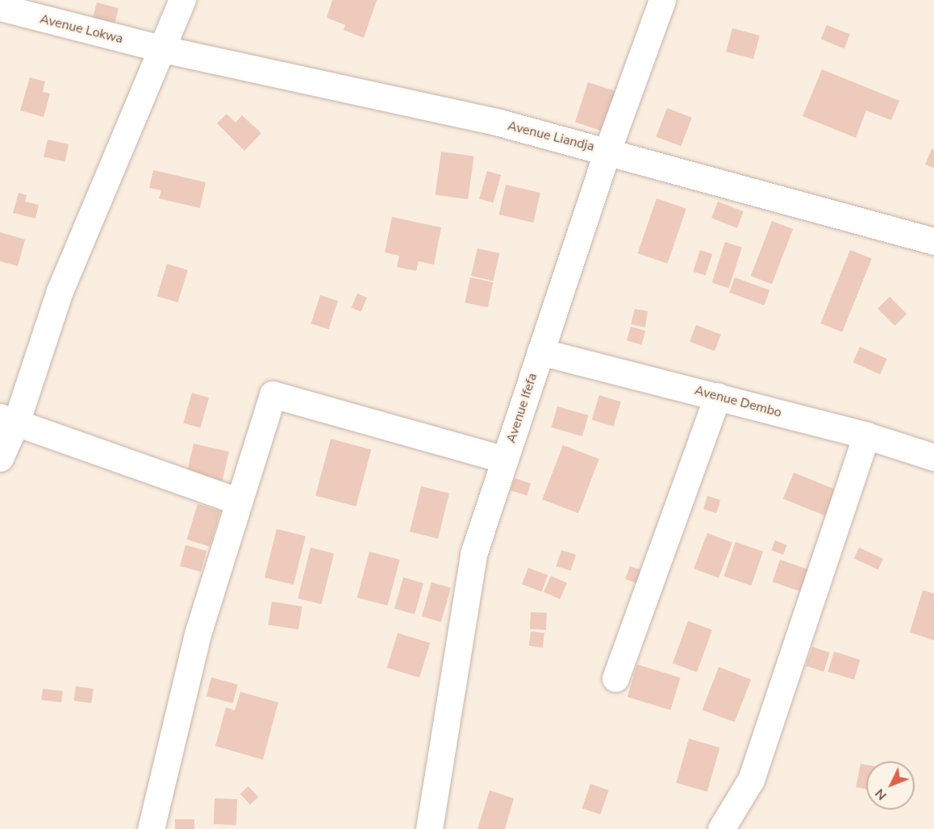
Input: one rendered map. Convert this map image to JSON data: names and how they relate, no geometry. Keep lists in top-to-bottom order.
{
  "streets": {
    "street": [
      "Avenue Lokwa",
      "Avenue Liandja",
      "Avenue Dembo",
      "Avenue Ifefa"
    ]
  },
  "crossings": [
    ["Avenue Lokwa", "Avenue Liandja"],
    ["Avenue Liandja", "Avenue Ifefa"],
    ["Avenue Dembo", "Avenue Ifefa"]
  ],
  "north": "bottom left"
}
